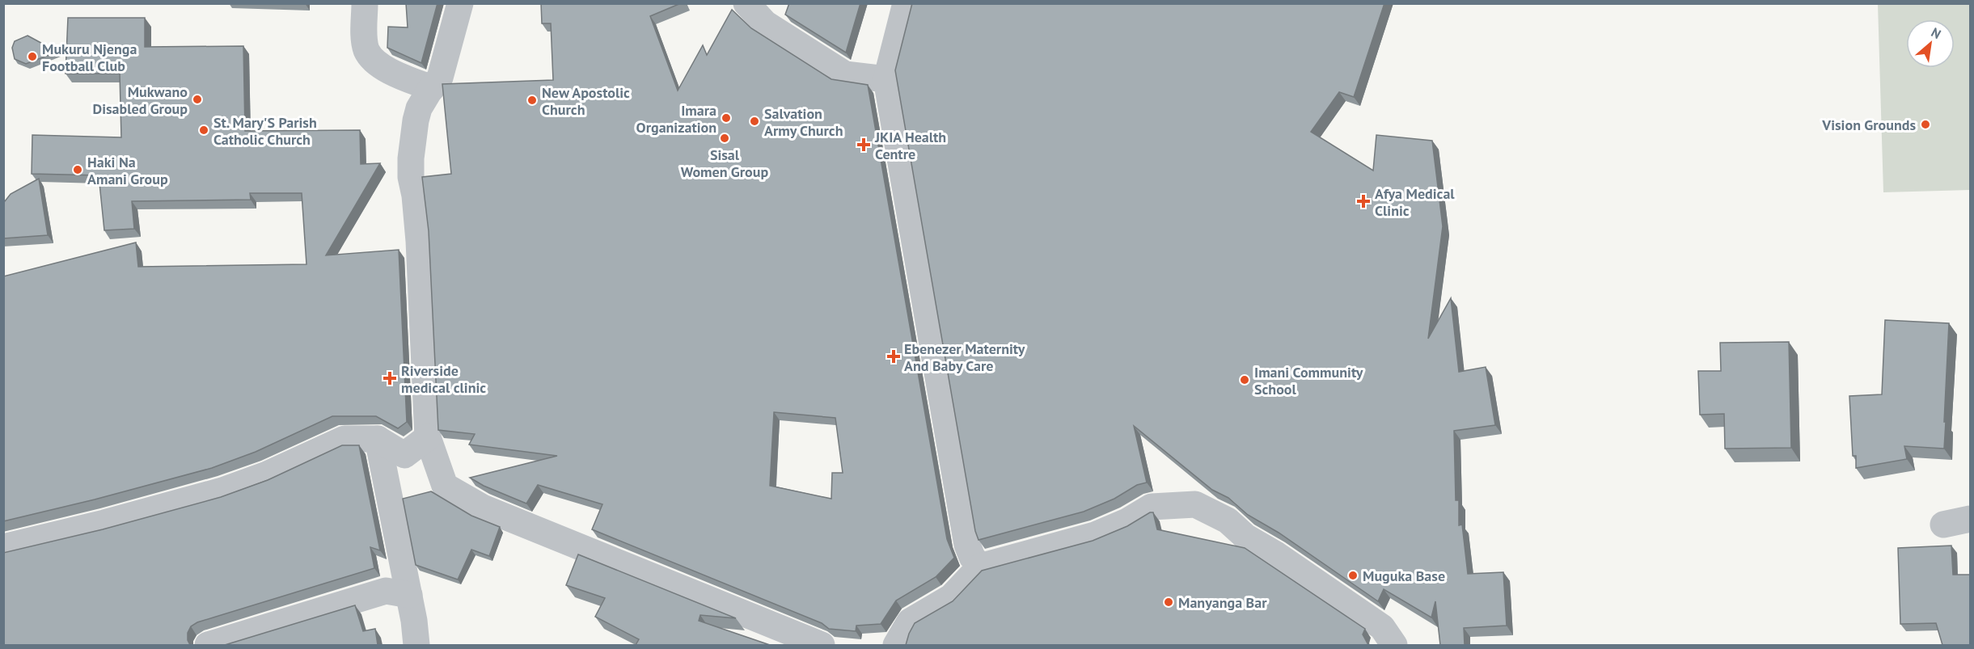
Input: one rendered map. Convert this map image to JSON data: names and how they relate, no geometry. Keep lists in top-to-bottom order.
{
  "places": {
    "other": [
      "Mukuru Njenga Football Club",
      "Mukwano Disabled Group",
      "New Apostolic Church",
      "Imara Organization",
      "Salvation Army Church",
      "Vision Grounds",
      "St. Mary'S Parish Catholic Church",
      "Sisal Women Group",
      "Haki Na Amani Group",
      "Imani Community School",
      "Muguka Base",
      "Manyanga Bar"
    ],
    "health": [
      "JKIA Health Centre",
      "Afya Medical Clinic",
      "Ebenezer Maternity And Baby Care",
      "Riverside medical clinic"
    ]
  },
  "north": "top right"
}
